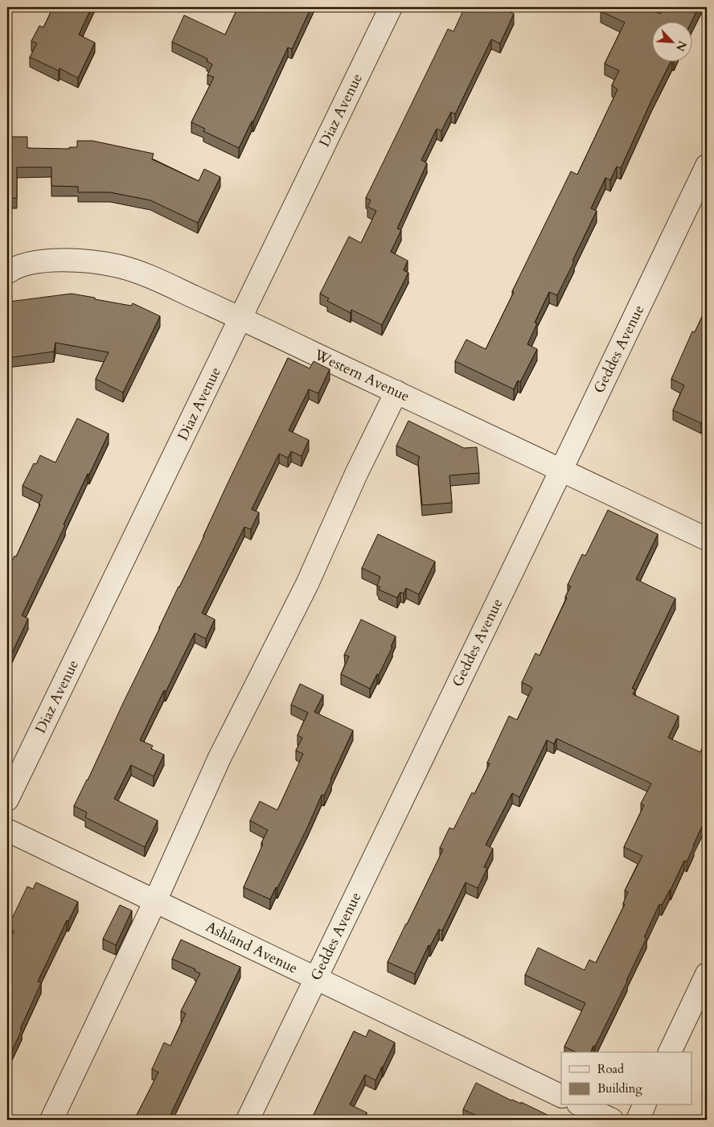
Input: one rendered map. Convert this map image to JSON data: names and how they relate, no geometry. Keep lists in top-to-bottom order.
{
  "streets": {
    "street": [
      "Diaz Avenue",
      "Geddes Avenue",
      "Western Avenue",
      "Ashland Avenue"
    ]
  },
  "crossings": [
    ["Diaz Avenue", "Western Avenue"],
    ["Geddes Avenue", "Western Avenue"],
    ["Geddes Avenue", "Ashland Avenue"]
  ],
  "legend": ["Road", "Building"],
  "north": "bottom right"
}
